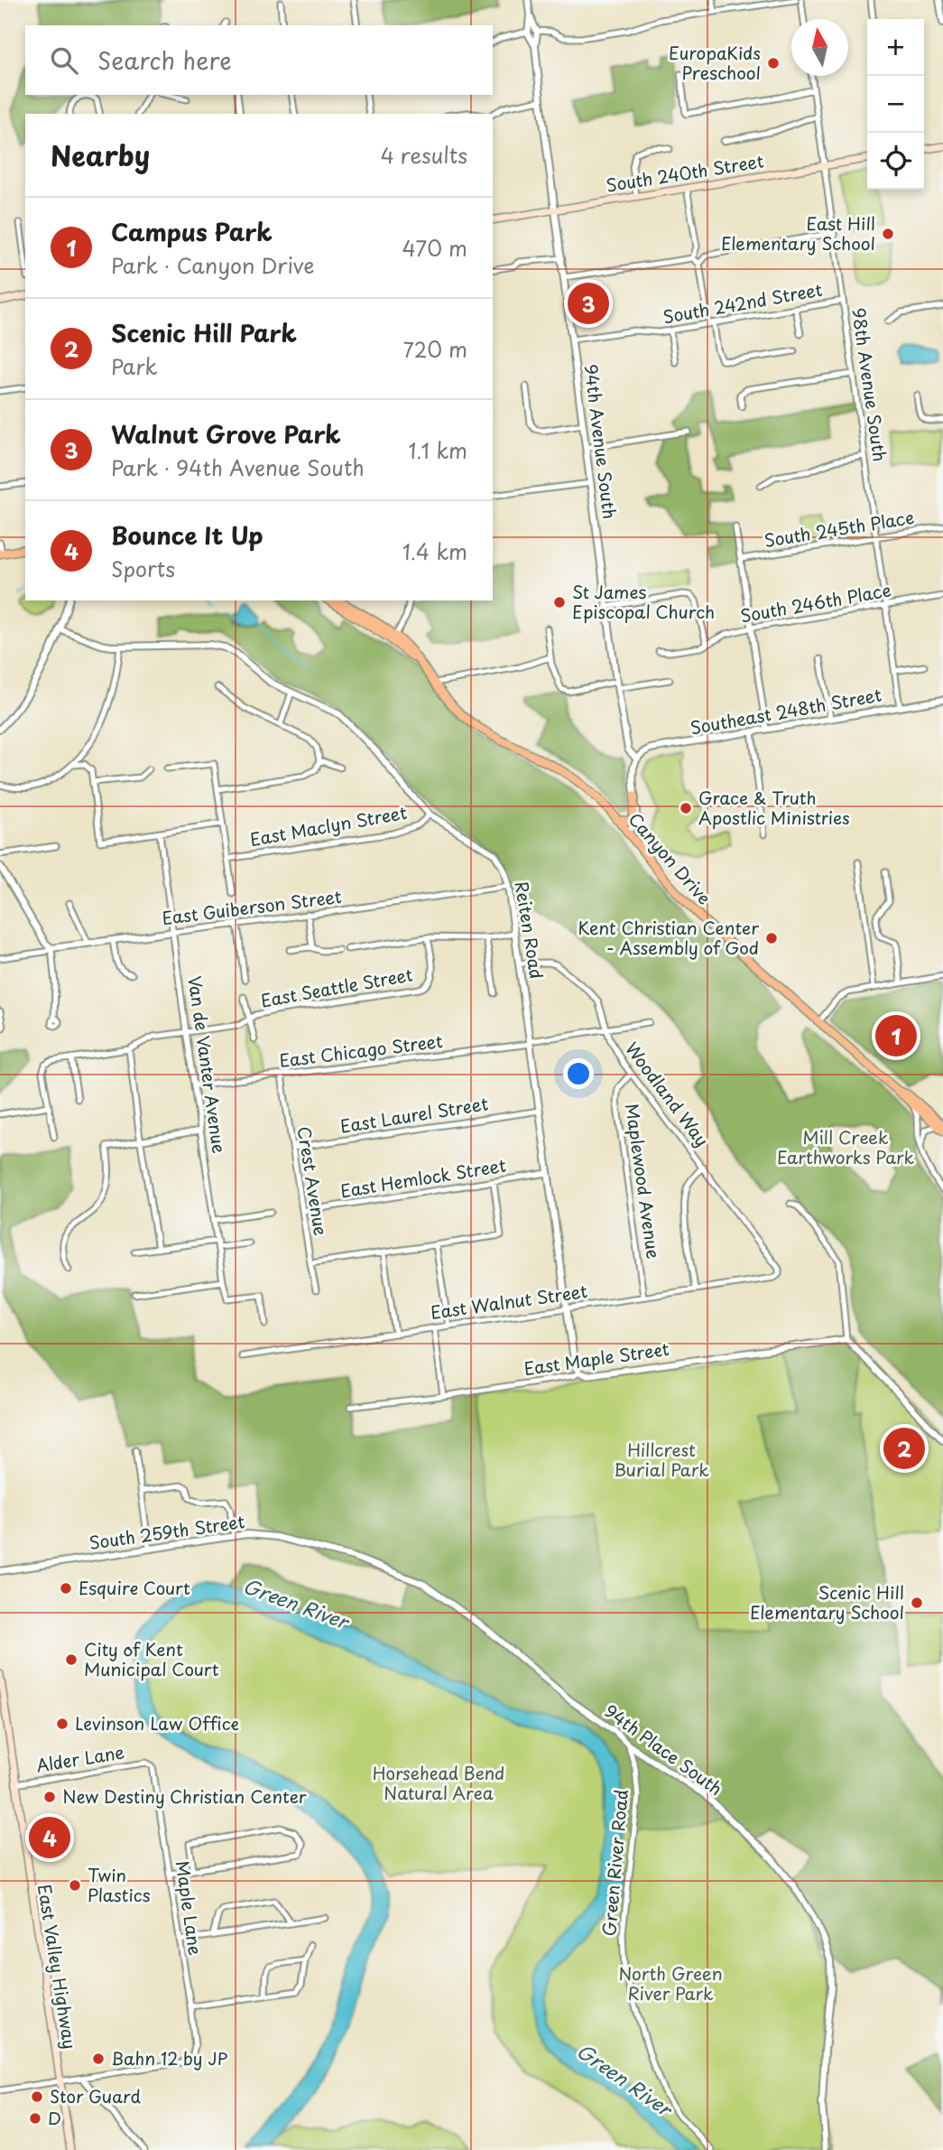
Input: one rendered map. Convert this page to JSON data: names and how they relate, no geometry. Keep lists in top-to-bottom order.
{
  "streets": {
    "main road": ["South 240th Street", "Canyon Drive", "East Valley Highway"],
    "street": [
      "South 242nd Street",
      "98th Avenue South",
      "94th Avenue South",
      "South 245th Place",
      "South 246th Place",
      "Southeast 248th Street",
      "East Maclyn Street",
      "East Guiberson Street",
      "Reiten Road",
      "East Seattle Street",
      "East Chicago Street",
      "Van de Vanter Avenue",
      "Woodland Way",
      "East Laurel Street",
      "East Hemlock Street",
      "Crest Avenue",
      "Maplewood Avenue",
      "East Walnut Street",
      "East Maple Street",
      "South 259th Street",
      "94th Place South",
      "Alder Lane",
      "Green River Road",
      "Maple Lane"
    ]
  },
  "crossings": [
    ["South 240th Street", "98th Avenue South"],
    ["South 240th Street", "94th Avenue South"],
    ["South 242nd Street", "98th Avenue South"],
    ["South 242nd Street", "94th Avenue South"],
    ["98th Avenue South", "South 245th Place"],
    ["98th Avenue South", "South 246th Place"],
    ["98th Avenue South", "Southeast 248th Street"],
    ["94th Avenue South", "Southeast 248th Street"],
    ["94th Avenue South", "Canyon Drive"],
    ["East Maclyn Street", "Reiten Road"],
    ["East Guiberson Street", "Reiten Road"],
    ["East Guiberson Street", "Van de Vanter Avenue"],
    ["Reiten Road", "East Chicago Street"],
    ["Reiten Road", "Woodland Way"],
    ["Reiten Road", "East Laurel Street"],
    ["Reiten Road", "East Hemlock Street"],
    ["Reiten Road", "East Walnut Street"],
    ["Reiten Road", "East Maple Street"],
    ["East Seattle Street", "Van de Vanter Avenue"],
    ["East Chicago Street", "Van de Vanter Avenue"],
    ["East Chicago Street", "Woodland Way"],
    ["East Chicago Street", "Crest Avenue"],
    ["Woodland Way", "Maplewood Avenue"],
    ["Woodland Way", "East Walnut Street"],
    ["East Laurel Street", "Crest Avenue"],
    ["East Hemlock Street", "Crest Avenue"],
    ["Maplewood Avenue", "East Walnut Street"],
    ["South 259th Street", "94th Place South"],
    ["94th Place South", "Green River Road"],
    ["Alder Lane", "Maple Lane"],
    ["Alder Lane", "East Valley Highway"]
  ],
  "water": ["Green River"],
  "parks": [
    "Mill Creek Earthworks Park",
    "Hillcrest Burial Park",
    "Horsehead Bend Natural Area",
    "North Green River Park"
  ],
  "places": [
    "EuropaKids Preschool",
    "East Hill Elementary School",
    "St James Episcopal Church",
    "Grace & Truth Apostlic Ministries",
    "Kent Christian Center - Assembly of God",
    "Esquire Court",
    "Scenic Hill Elementary School",
    "City of Kent Municipal Court",
    "Levinson Law Office",
    "New Destiny Christian Center",
    "Twin Plastics",
    "Bahn 12 by JP",
    "Stor Guard",
    "D"
  ],
  "north": "top",
  "page": {
    "map_buttons": ["+", "−"],
    "search": "Search here",
    "heading": ["Nearby", "4 results"],
    "list": [
      {
        "mark": "1",
        "name": "Campus Park",
        "note": "Park · Canyon Drive",
        "value": "470 m"
      },
      {
        "mark": "2",
        "name": "Scenic Hill Park",
        "note": "Park",
        "value": "720 m"
      },
      {
        "mark": "3",
        "name": "Walnut Grove Park",
        "note": "Park · 94th Avenue South",
        "value": "1.1 km"
      },
      {
        "mark": "4",
        "name": "Bounce It Up",
        "note": "Sports",
        "value": "1.4 km"
      }
    ],
    "pins": [
      "3",
      "1",
      "2",
      "4"
    ]
  }
}
